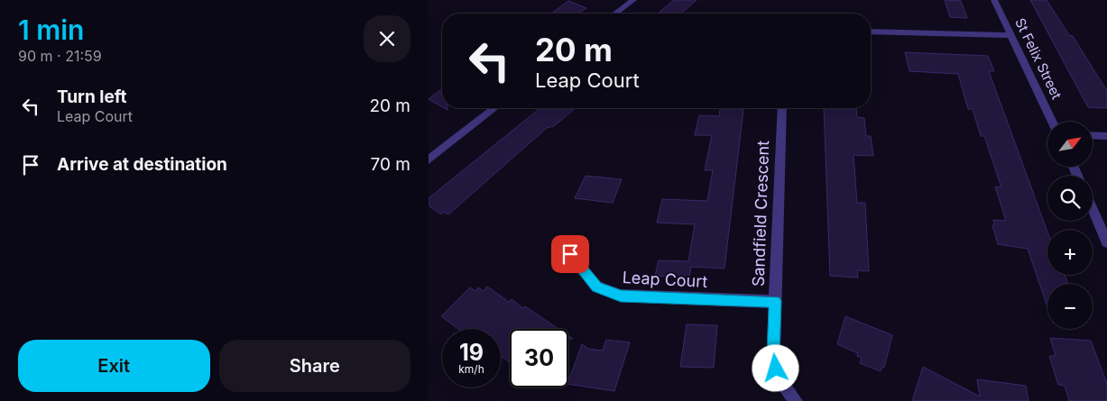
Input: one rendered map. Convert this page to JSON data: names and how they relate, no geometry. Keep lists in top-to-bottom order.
{
  "streets": {
    "street": ["St Felix Street", "Sandfield Crescent", "Leap Court"]
  },
  "crossings": [
    ["Sandfield Crescent", "Leap Court"]
  ],
  "north": "top right",
  "page": {
    "heading": ["1 min", "90 m · 21:59"],
    "turn": ["20 m", "Leap Court"],
    "list": [
      {
        "name": "Turn left",
        "note": "Leap Court",
        "value": "20 m"
      },
      {
        "name": "Arrive at destination",
        "value": "70 m"
      }
    ],
    "map_buttons": ["+", "−"],
    "speed": "19 km/h",
    "limit": "30",
    "buttons": ["Exit", "Share"]
  }
}
